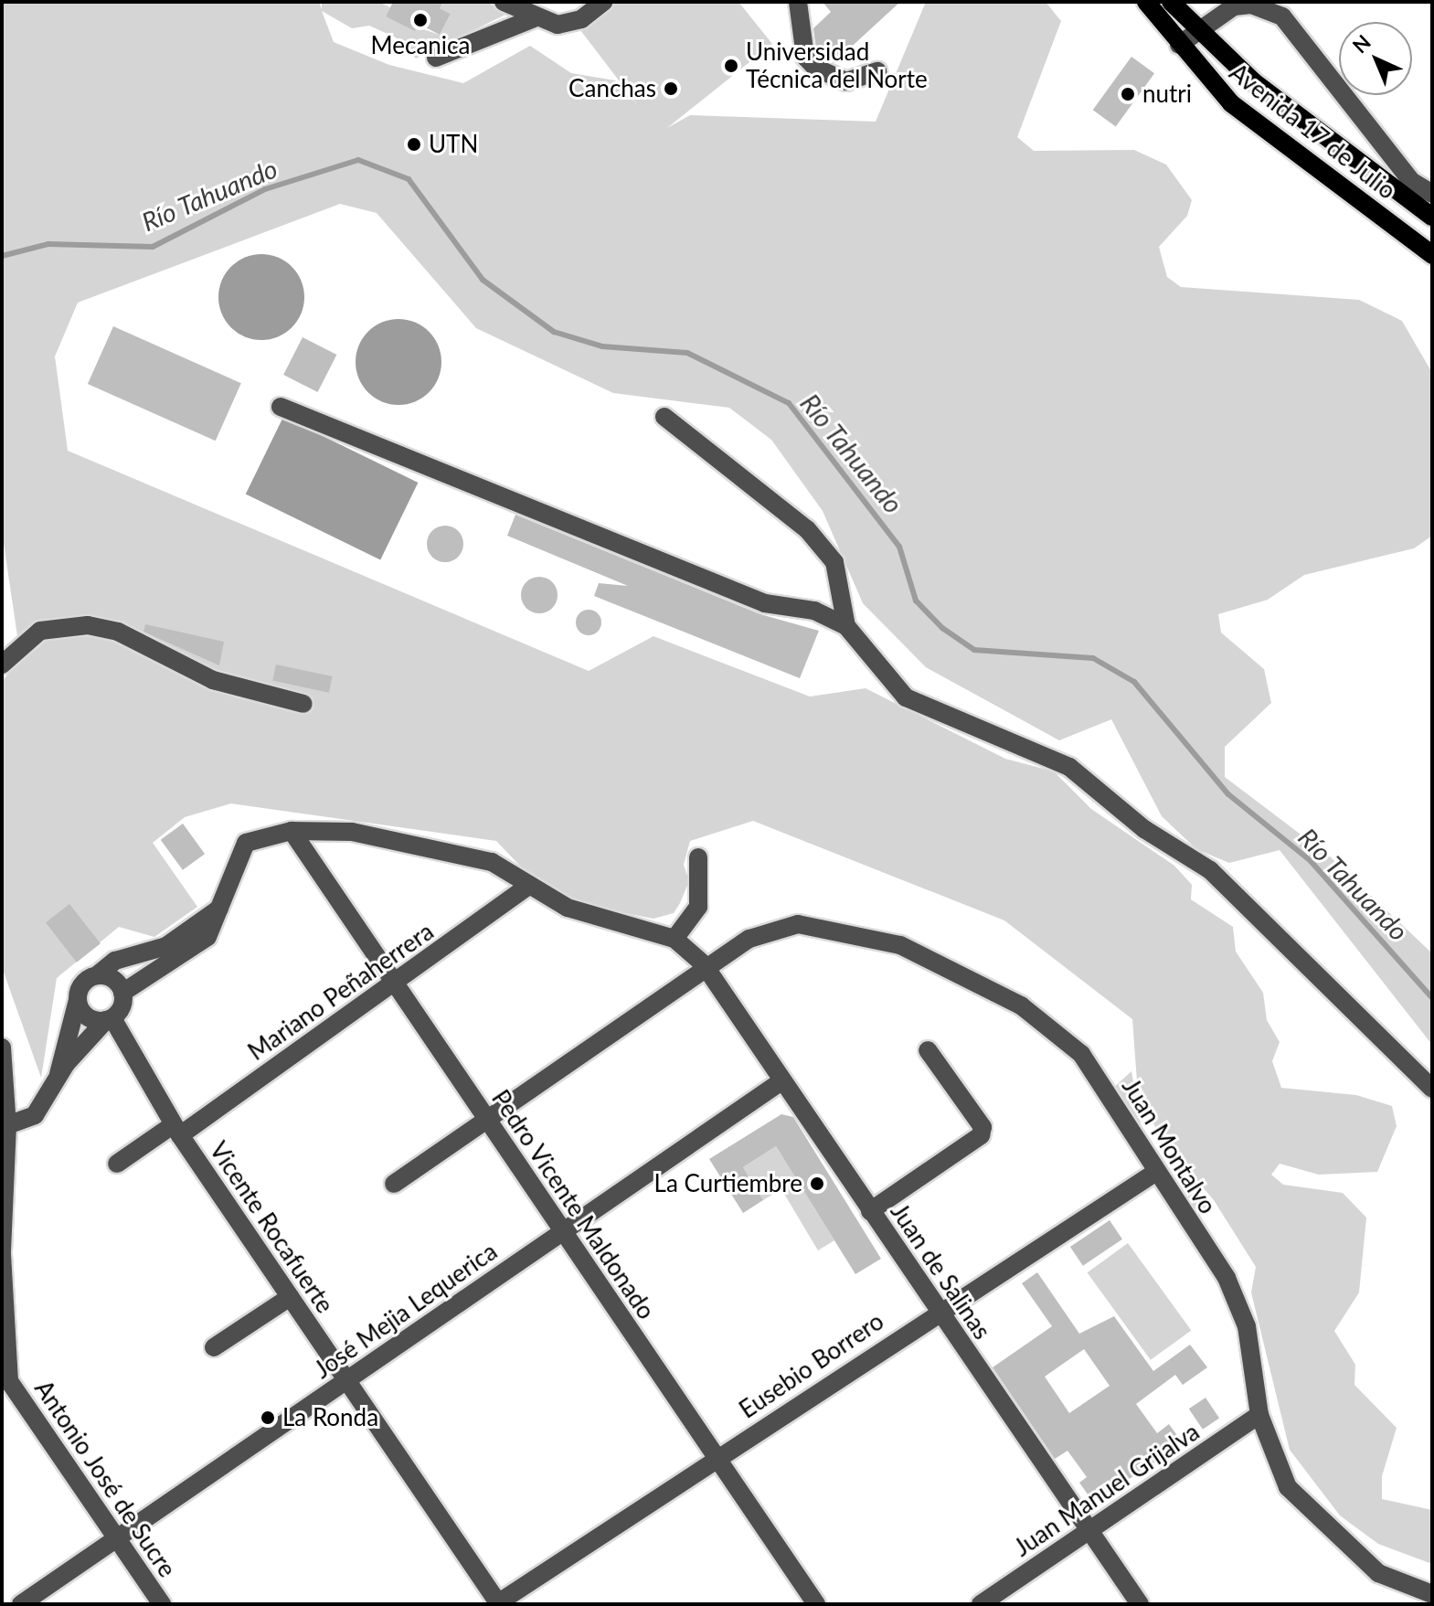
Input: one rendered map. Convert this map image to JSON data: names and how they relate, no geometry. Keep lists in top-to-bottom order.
{
  "streets": {
    "main road": ["Avenida 17 de Julio"],
    "street": [
      "Mariano Peñaherrera",
      "Juan Montalvo",
      "Pedro Vicente Maldonado",
      "Vicente Rocafuerte",
      "Juan de Salinas",
      "José Mejia Lequerica",
      "Eusebio Borrero",
      "Antonio José de Sucre",
      "Juan Manuel Grijalva"
    ]
  },
  "crossings": [
    ["Mariano Peñaherrera", "Pedro Vicente Maldonado"],
    ["Mariano Peñaherrera", "Vicente Rocafuerte"],
    ["Juan Montalvo", "Pedro Vicente Maldonado"],
    ["Juan Montalvo", "Juan de Salinas"],
    ["Juan Montalvo", "Eusebio Borrero"],
    ["Juan Montalvo", "Juan Manuel Grijalva"],
    ["Pedro Vicente Maldonado", "José Mejia Lequerica"],
    ["Pedro Vicente Maldonado", "Eusebio Borrero"],
    ["Vicente Rocafuerte", "José Mejia Lequerica"],
    ["Vicente Rocafuerte", "Eusebio Borrero"],
    ["Juan de Salinas", "José Mejia Lequerica"],
    ["Juan de Salinas", "Eusebio Borrero"],
    ["Juan de Salinas", "Juan Manuel Grijalva"],
    ["José Mejia Lequerica", "Antonio José de Sucre"]
  ],
  "water": ["Río Tahuando"],
  "places": [
    "Mecanica",
    "Universidad Técnica del Norte",
    "Canchas",
    "nutri",
    "UTN",
    "La Curtiembre",
    "La Ronda"
  ],
  "north": "top left"
}
